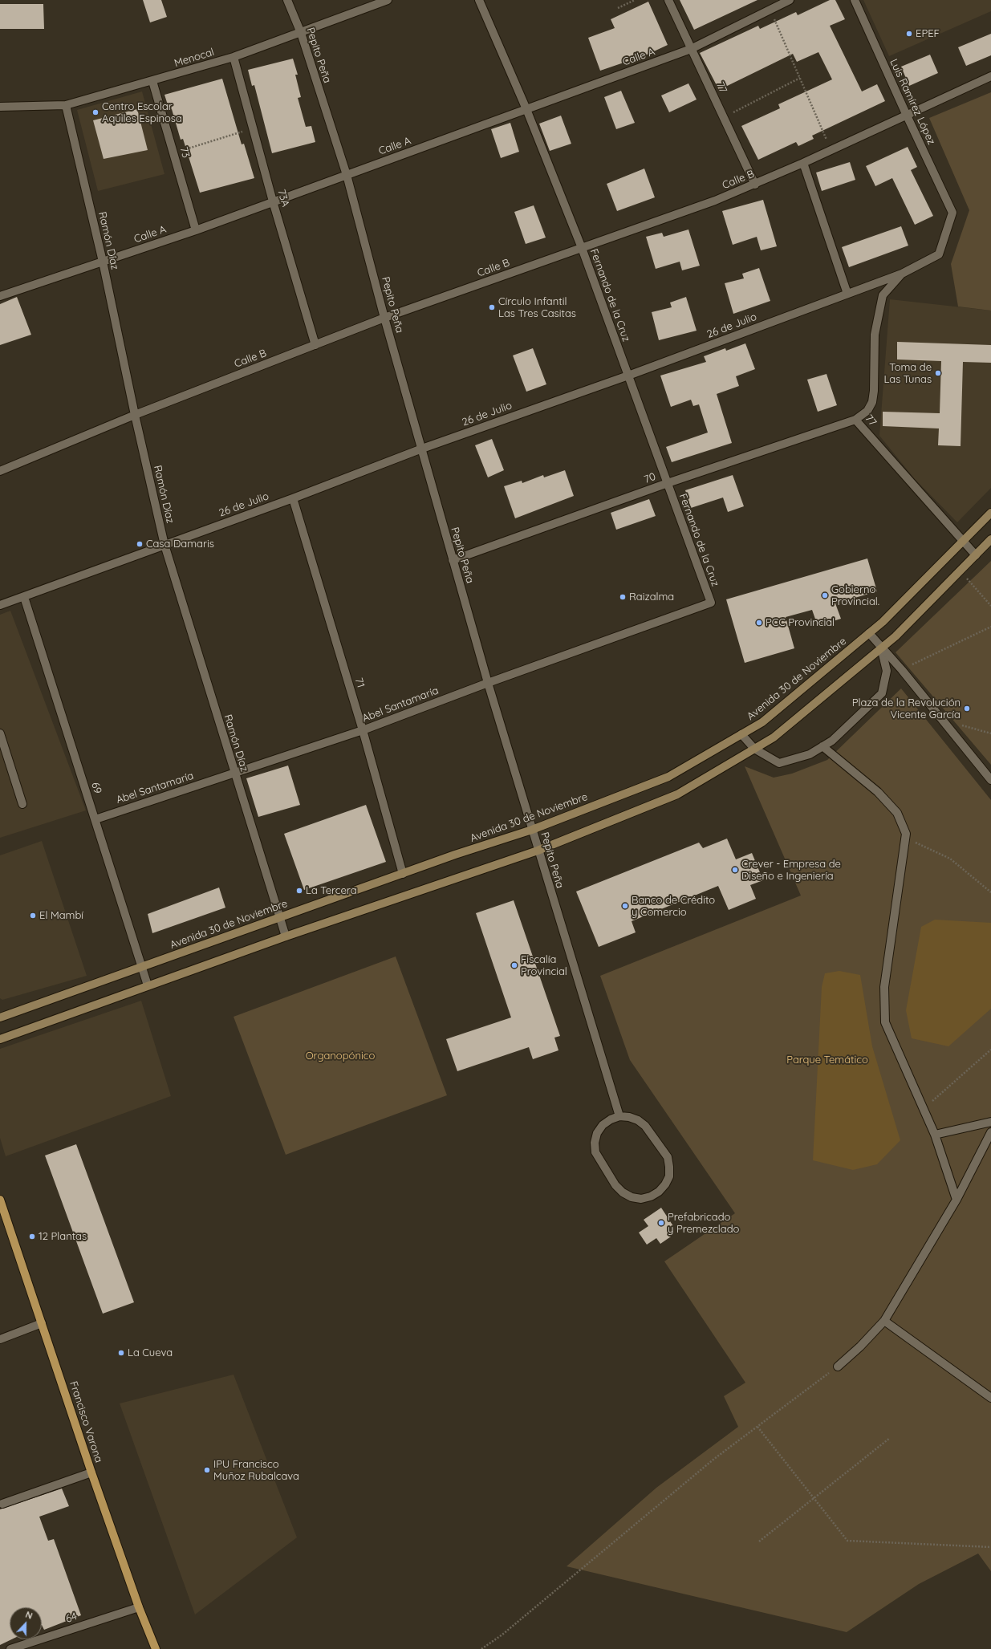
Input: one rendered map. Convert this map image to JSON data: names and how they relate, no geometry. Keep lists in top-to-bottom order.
{
  "streets": {
    "main road": ["Avenida 30 de Noviembre", "Francisco Varona"],
    "street": [
      "Pepito Peña",
      "Calle A",
      "Menocal",
      "77",
      "Luis Ramírez López",
      "73",
      "Calle B",
      "73A",
      "Ramón Díaz",
      "Fernando de la Cruz",
      "26 de Julio",
      "70",
      "71",
      "Abel Santamaría",
      "69",
      "64"
    ]
  },
  "crossings": [
    ["Pepito Peña", "Calle A"],
    ["Pepito Peña", "Menocal"],
    ["Pepito Peña", "Calle B"],
    ["Pepito Peña", "26 de Julio"],
    ["Pepito Peña", "70"],
    ["Pepito Peña", "Avenida 30 de Noviembre"],
    ["Pepito Peña", "Abel Santamaría"],
    ["Calle A", "77"],
    ["Calle A", "73"],
    ["Calle A", "73A"],
    ["Calle A", "Ramón Díaz"],
    ["Calle A", "Fernando de la Cruz"],
    ["Menocal", "73"],
    ["Menocal", "73A"],
    ["Menocal", "Ramón Díaz"],
    ["77", "Calle B"],
    ["77", "26 de Julio"],
    ["77", "70"],
    ["77", "Avenida 30 de Noviembre"],
    ["Luis Ramírez López", "Calle B"],
    ["Luis Ramírez López", "26 de Julio"],
    ["Calle B", "73A"],
    ["Calle B", "Ramón Díaz"],
    ["Calle B", "Fernando de la Cruz"],
    ["Ramón Díaz", "26 de Julio"],
    ["Ramón Díaz", "Avenida 30 de Noviembre"],
    ["Ramón Díaz", "Abel Santamaría"],
    ["Fernando de la Cruz", "26 de Julio"],
    ["Fernando de la Cruz", "70"],
    ["Fernando de la Cruz", "Abel Santamaría"],
    ["26 de Julio", "71"],
    ["26 de Julio", "69"],
    ["Avenida 30 de Noviembre", "71"],
    ["Avenida 30 de Noviembre", "69"],
    ["71", "Abel Santamaría"],
    ["Abel Santamaría", "69"],
    ["Francisco Varona", "64"]
  ],
  "parks": ["Organopónico", "Parque Temático"],
  "places": [
    "EPEF",
    "Centro Escolar Aquiles Espinosa",
    "Círculo Infantil Las Tres Casitas",
    "Toma de Las Tunas",
    "Casa Damaris",
    "Gobierno Provincial.",
    "Raizalma",
    "PCC Provincial",
    "Plaza de la Revolución Vicente García",
    "Crever - Empresa de Diseño e Ingeniería",
    "La Tercera",
    "Banco de Crédito y Comercio",
    "El Mambí",
    "Fiscalía Provincial",
    "Prefabricado y Premezclado",
    "12 Plantas",
    "La Cueva",
    "IPU Francisco Muñoz Rubalcava"
  ],
  "north": "top"
}
